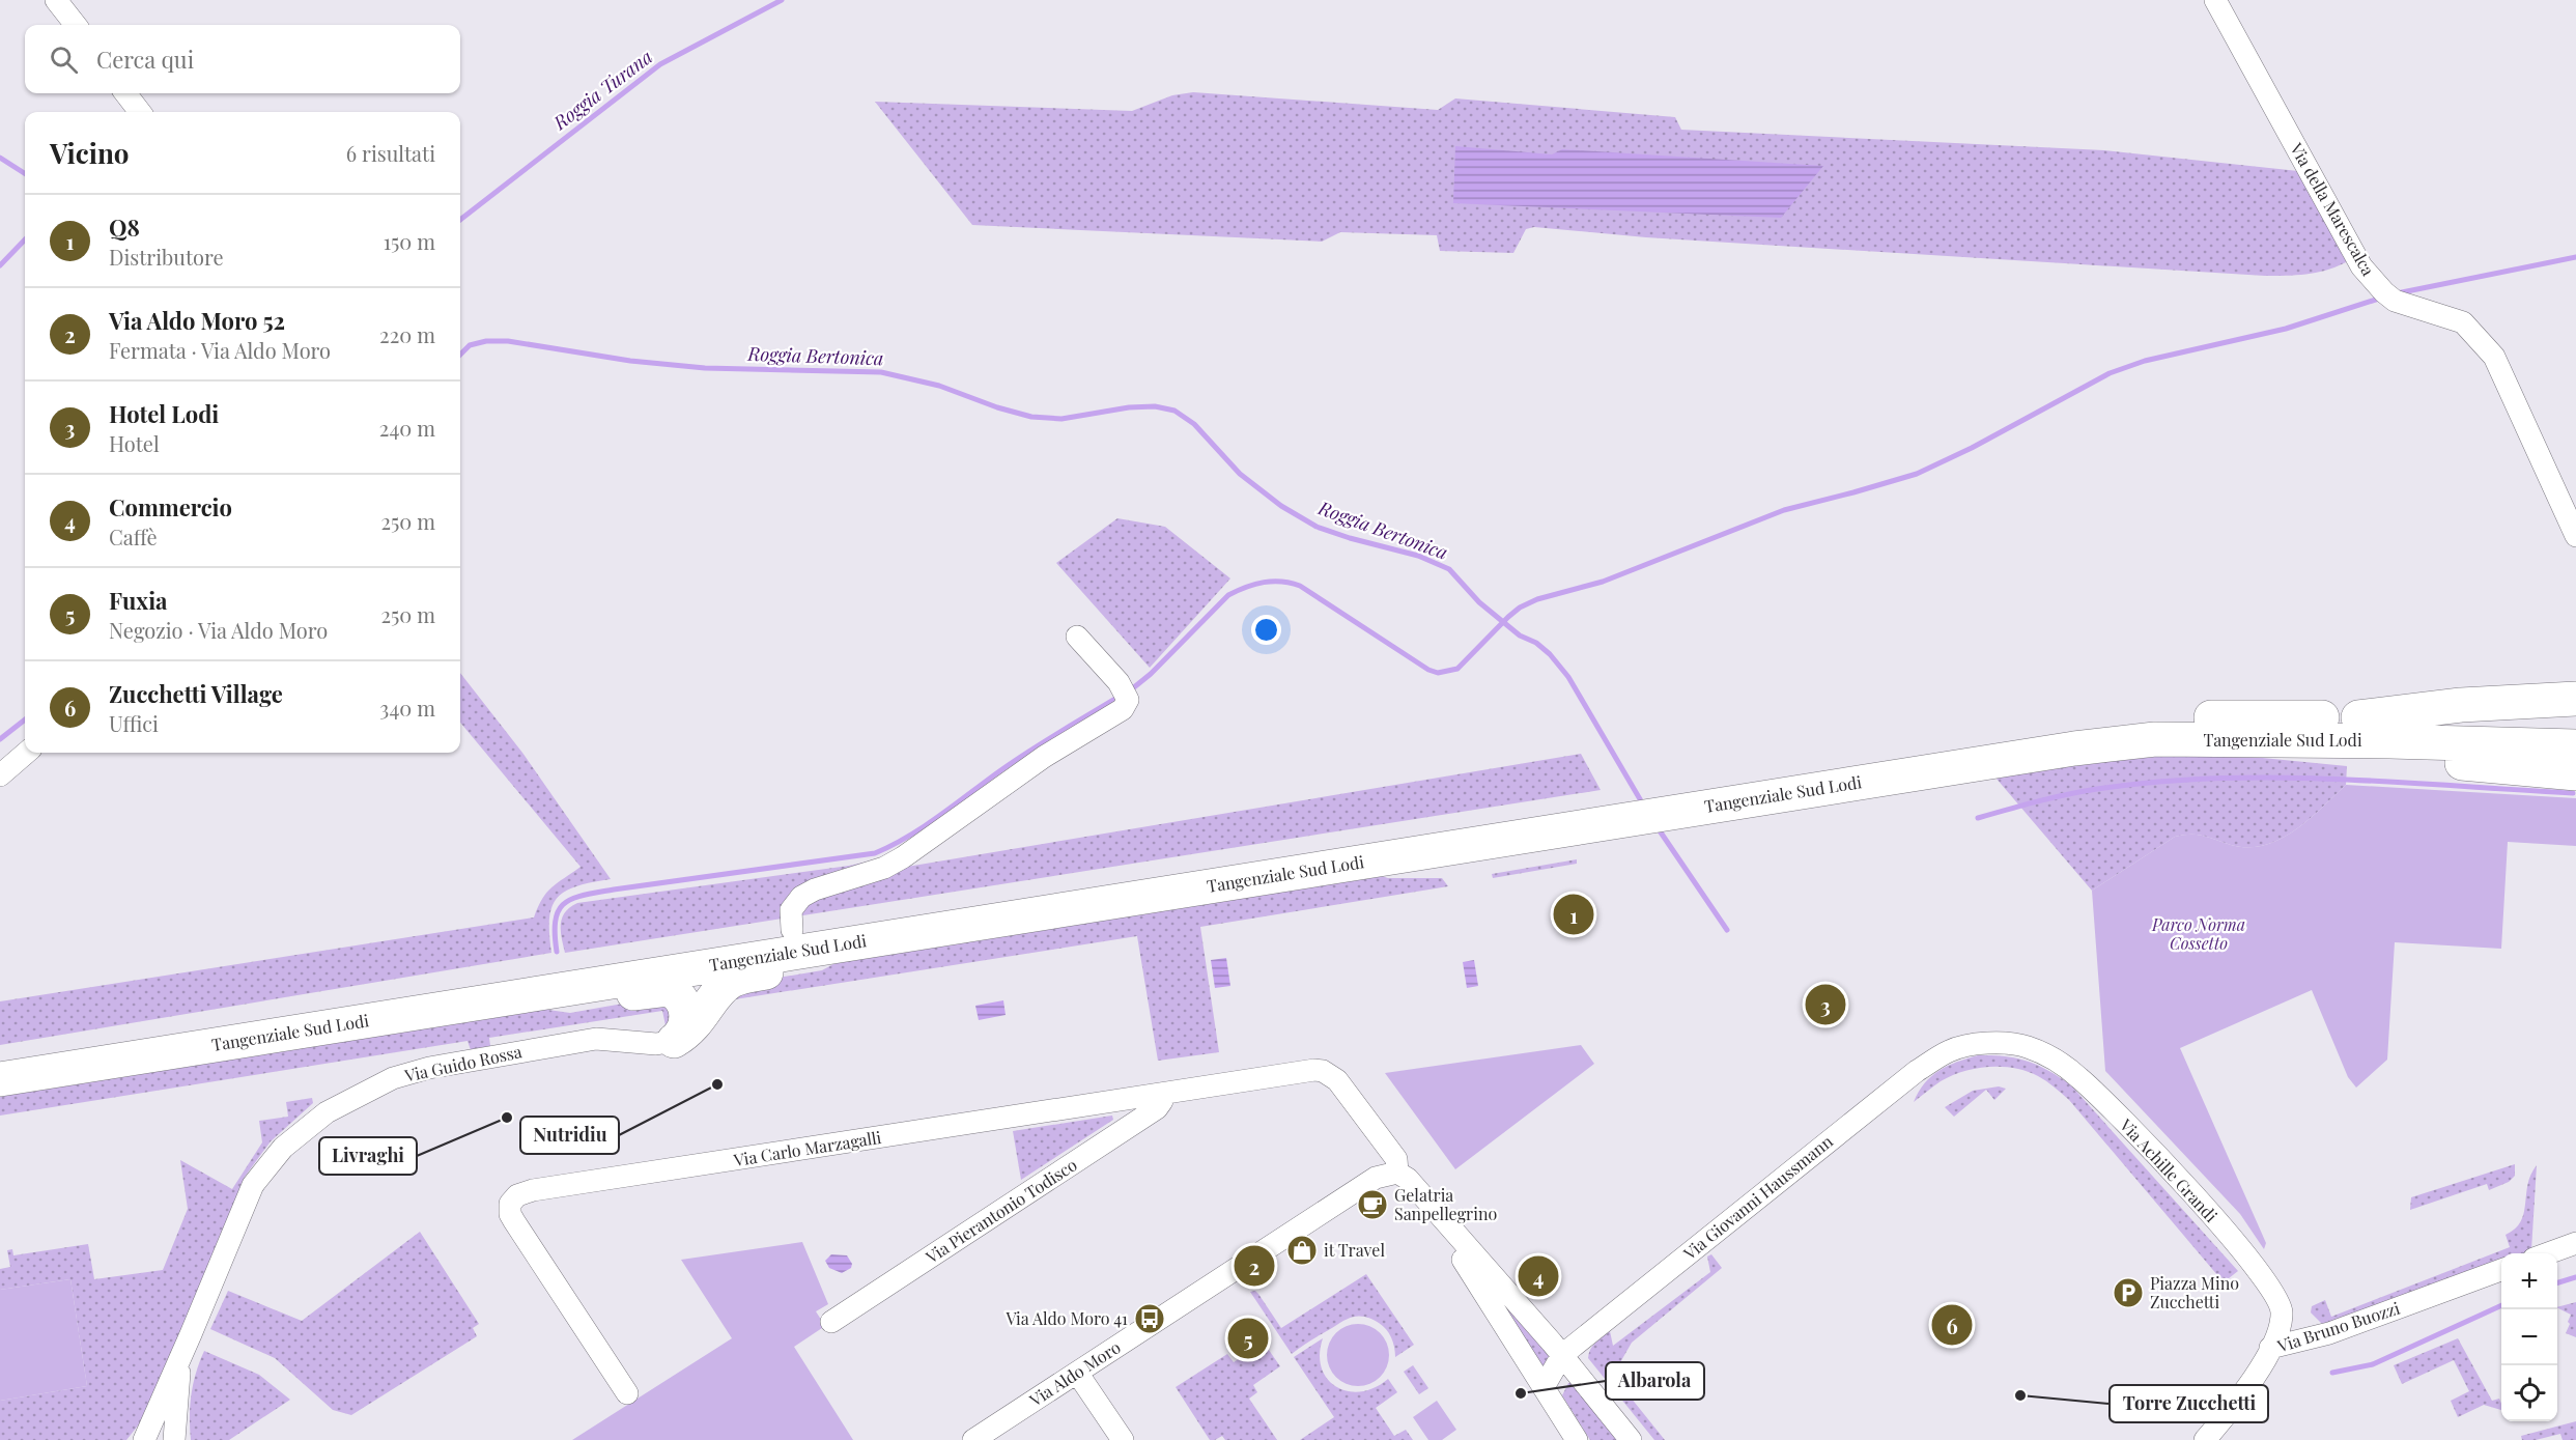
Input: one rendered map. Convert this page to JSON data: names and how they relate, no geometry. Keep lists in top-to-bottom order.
{
  "streets": {
    "highway": ["Tangenziale Sud Lodi"],
    "street": [
      "Via della Marescalca",
      "Via Guido Rossa",
      "Via Carlo Marzagalli",
      "Via Achille Grandi",
      "Via Giovanni Haussmann",
      "Via Pierantonio Todisco",
      "Via Bruno Buozzi",
      "Via Aldo Moro"
    ]
  },
  "crossings": [
    ["Via Carlo Marzagalli", "Via Pierantonio Todisco"],
    ["Via Carlo Marzagalli", "Via Aldo Moro"],
    ["Via Achille Grandi", "Via Giovanni Haussmann"],
    ["Via Achille Grandi", "Via Bruno Buozzi"]
  ],
  "water": ["Roggia Turana", "Roggia Bertonica"],
  "parks": ["Parco Norma Cossetto"],
  "places": {
    "other": [
      "Nutridiu",
      "Livraghi",
      "Albarola",
      "Torre Zucchetti"
    ],
    "cafe": ["Gelatria Sanpellegrino"],
    "shop": ["it Travel"],
    "parking": ["Piazza Mino Zucchetti"],
    "bus stop": ["Via Aldo Moro 41"]
  },
  "page": {
    "search": "Cerca qui",
    "heading": ["Vicino", "6 risultati"],
    "list": [
      {
        "mark": "1",
        "name": "Q8",
        "note": "Distributore",
        "value": "150 m"
      },
      {
        "mark": "2",
        "name": "Via Aldo Moro 52",
        "note": "Fermata · Via Aldo Moro",
        "value": "220 m"
      },
      {
        "mark": "3",
        "name": "Hotel Lodi",
        "note": "Hotel",
        "value": "240 m"
      },
      {
        "mark": "4",
        "name": "Commercio",
        "note": "Caffè",
        "value": "250 m"
      },
      {
        "mark": "5",
        "name": "Fuxia",
        "note": "Negozio · Via Aldo Moro",
        "value": "250 m"
      },
      {
        "mark": "6",
        "name": "Zucchetti Village",
        "note": "Uffici",
        "value": "340 m"
      }
    ],
    "pins": [
      "1",
      "3",
      "2",
      "4",
      "6",
      "5"
    ],
    "map_buttons": ["+", "−"]
  }
}
